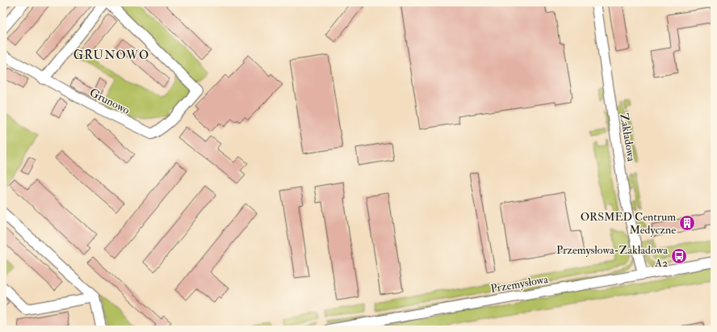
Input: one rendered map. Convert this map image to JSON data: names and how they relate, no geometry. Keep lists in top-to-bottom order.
{
  "streets": {
    "street": ["Grunowo", "Zakładowa", "Przemysłowa"]
  },
  "crossings": [
    ["Zakładowa", "Przemysłowa"]
  ],
  "districts": ["GRUNOWO"],
  "places": {
    "building": ["ORSMED Centrum Medyczne"],
    "bus stop": ["Przemysłowa-Zakładowa A2"]
  }
}
